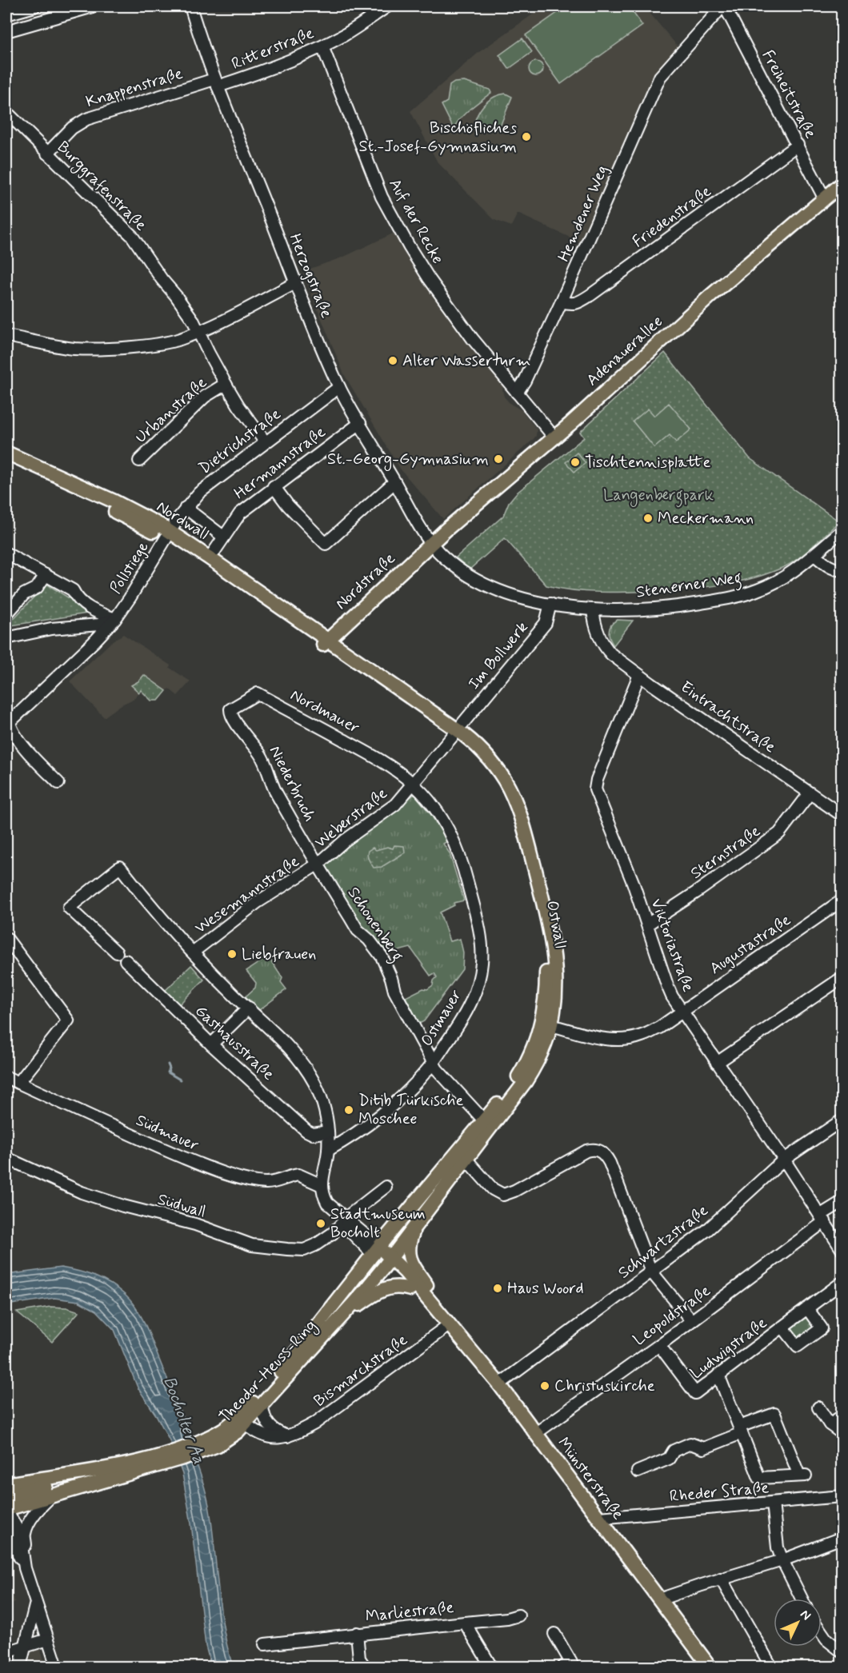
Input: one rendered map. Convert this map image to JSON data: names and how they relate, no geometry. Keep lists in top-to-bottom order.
{
  "streets": {
    "main road": [
      "Adenauerallee",
      "Nordwall",
      "Nordstraße",
      "Ostwall",
      "Theodor-Heuss-Ring",
      "Münsterstraße"
    ],
    "street": [
      "Ritterstraße",
      "Knappenstraße",
      "Freiheitstraße",
      "Burggrafenstraße",
      "Hemdener Weg",
      "Friedenstraße",
      "Auf der Recke",
      "Herzogstraße",
      "Urbanstraße",
      "Dietrichstraße",
      "Hermannstraße",
      "Pollstiege",
      "Stenerner Weg",
      "Im Bollwerk",
      "Nordmauer",
      "Eintrachtstraße",
      "Niederbruch",
      "Weberstraße",
      "Sternstraße",
      "Wesemannstraße",
      "Schonenberg",
      "Augustastraße",
      "Viktoriastraße",
      "Ostmauer",
      "Gasthausstraße",
      "Südmauer",
      "Südwall",
      "Schwartzstraße",
      "Leopoldstraße",
      "Ludwigstraße",
      "Bismarckstraße",
      "Rheder Straße",
      "Marliestraße"
    ]
  },
  "crossings": [
    ["Ritterstraße", "Knappenstraße"],
    ["Ritterstraße", "Auf der Recke"],
    ["Ritterstraße", "Herzogstraße"],
    ["Knappenstraße", "Burggrafenstraße"],
    ["Knappenstraße", "Herzogstraße"],
    ["Freiheitstraße", "Hemdener Weg"],
    ["Freiheitstraße", "Friedenstraße"],
    ["Freiheitstraße", "Adenauerallee"],
    ["Burggrafenstraße", "Urbanstraße"],
    ["Hemdener Weg", "Friedenstraße"],
    ["Hemdener Weg", "Auf der Recke"],
    ["Herzogstraße", "Adenauerallee"],
    ["Herzogstraße", "Dietrichstraße"],
    ["Herzogstraße", "Hermannstraße"],
    ["Herzogstraße", "Nordstraße"],
    ["Herzogstraße", "Stenerner Weg"],
    ["Adenauerallee", "Nordstraße"],
    ["Adenauerallee", "Stenerner Weg"],
    ["Urbanstraße", "Dietrichstraße"],
    ["Dietrichstraße", "Nordwall"],
    ["Dietrichstraße", "Pollstiege"],
    ["Hermannstraße", "Nordwall"],
    ["Nordwall", "Pollstiege"],
    ["Nordwall", "Nordstraße"],
    ["Nordwall", "Ostwall"],
    ["Nordstraße", "Stenerner Weg"],
    ["Nordstraße", "Ostwall"],
    ["Stenerner Weg", "Im Bollwerk"],
    ["Stenerner Weg", "Eintrachtstraße"],
    ["Im Bollwerk", "Weberstraße"],
    ["Im Bollwerk", "Ostwall"],
    ["Nordmauer", "Niederbruch"],
    ["Nordmauer", "Weberstraße"],
    ["Nordmauer", "Ostmauer"],
    ["Eintrachtstraße", "Sternstraße"],
    ["Eintrachtstraße", "Viktoriastraße"],
    ["Niederbruch", "Weberstraße"],
    ["Niederbruch", "Wesemannstraße"],
    ["Niederbruch", "Schonenberg"],
    ["Weberstraße", "Wesemannstraße"],
    ["Weberstraße", "Schonenberg"],
    ["Weberstraße", "Ostwall"],
    ["Weberstraße", "Ostmauer"],
    ["Sternstraße", "Viktoriastraße"],
    ["Wesemannstraße", "Schonenberg"],
    ["Wesemannstraße", "Gasthausstraße"],
    ["Schonenberg", "Ostwall"],
    ["Schonenberg", "Ostmauer"],
    ["Ostwall", "Augustastraße"],
    ["Ostwall", "Theodor-Heuss-Ring"],
    ["Ostwall", "Münsterstraße"],
    ["Augustastraße", "Viktoriastraße"],
    ["Viktoriastraße", "Schwartzstraße"],
    ["Viktoriastraße", "Leopoldstraße"],
    ["Schwartzstraße", "Münsterstraße"],
    ["Leopoldstraße", "Ludwigstraße"],
    ["Leopoldstraße", "Münsterstraße"],
    ["Bismarckstraße", "Theodor-Heuss-Ring"],
    ["Bismarckstraße", "Münsterstraße"],
    ["Theodor-Heuss-Ring", "Münsterstraße"],
    ["Münsterstraße", "Rheder Straße"]
  ],
  "water": ["Bocholter Aa"],
  "parks": ["Langenbergpark"],
  "places": [
    "Bischöfliches St.-Josef-Gymnasium",
    "Alter Wasserturm",
    "St.-Georg-Gymnasium",
    "Tischtennisplatte",
    "Meckermann",
    "Liebfrauen",
    "Ditib Türkische Moschee",
    "Stadtmuseum Bocholt",
    "Haus Woord",
    "Christuskirche"
  ],
  "north": "top right"
}
